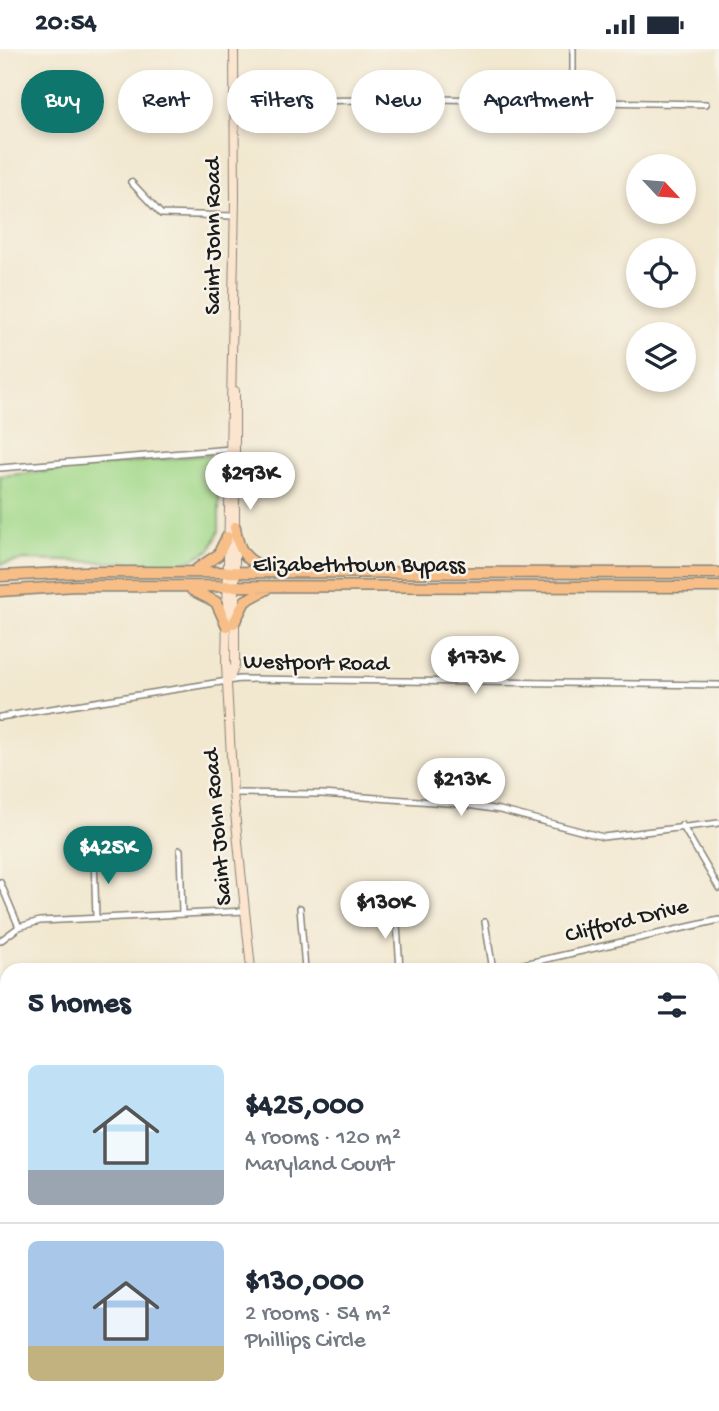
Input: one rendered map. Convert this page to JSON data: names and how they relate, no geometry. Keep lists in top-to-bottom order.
{
  "streets": {
    "highway": ["Elizabethtown Bypass"],
    "street": ["Saint John Road", "Westport Road", "Clifford Drive"]
  },
  "crossings": [
    ["Saint John Road", "Elizabethtown Bypass"],
    ["Saint John Road", "Westport Road"]
  ],
  "north": "bottom right",
  "page": {
    "status": "20:54",
    "chip": [
      "Buy",
      "Rent",
      "Filters",
      "New",
      "Apartment"
    ],
    "price": [
      "$293K",
      "$173K",
      "$213K",
      "$425K",
      "$130K"
    ],
    "heading": "5 homes",
    "list": [
      {
        "name": "$425,000",
        "note": "4 rooms · 120 m² · Maryland Court"
      },
      {
        "name": "$130,000",
        "note": "2 rooms · 54 m² · Phillips Circle"
      }
    ]
  }
}
